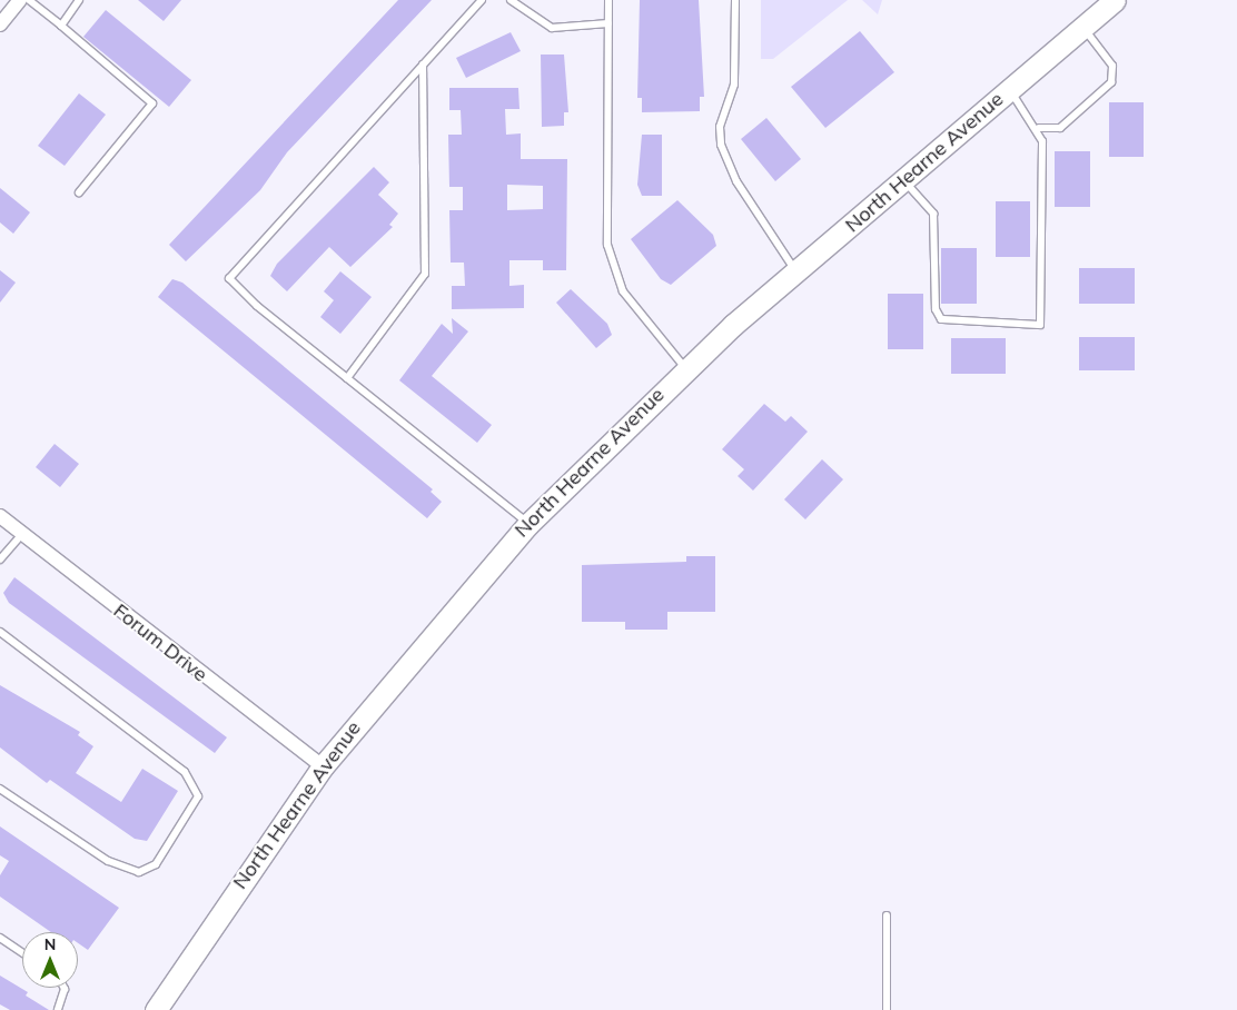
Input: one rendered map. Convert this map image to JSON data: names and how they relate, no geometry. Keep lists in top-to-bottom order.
{
  "streets": {
    "main road": ["North Hearne Avenue"],
    "street": ["Forum Drive"]
  },
  "crossings": [
    ["North Hearne Avenue", "Forum Drive"]
  ],
  "north": "top"
}
